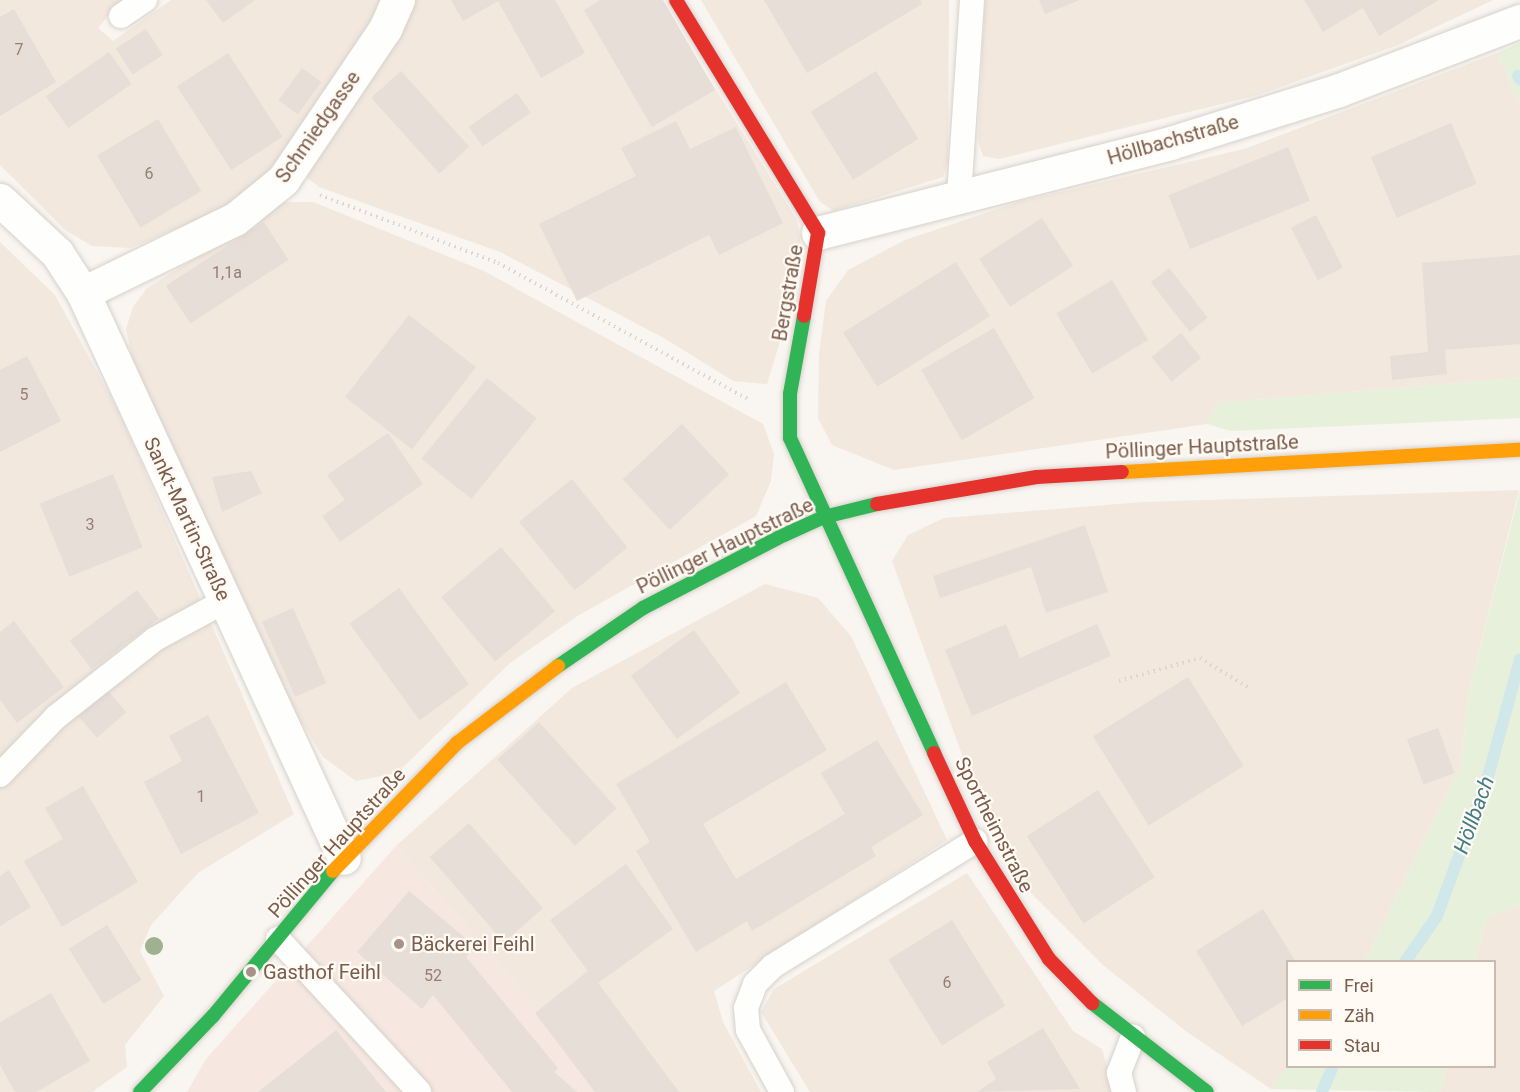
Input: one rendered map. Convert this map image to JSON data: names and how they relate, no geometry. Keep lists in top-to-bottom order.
{
  "streets": {
    "street": [
      "Schmiedgasse",
      "Höllbachstraße",
      "Bergstraße",
      "Pöllinger Hauptstraße",
      "Sankt-Martin-Straße",
      "Sportheimstraße"
    ]
  },
  "crossings": [
    ["Schmiedgasse", "Sankt-Martin-Straße"],
    ["Höllbachstraße", "Bergstraße"],
    ["Bergstraße", "Pöllinger Hauptstraße"],
    ["Bergstraße", "Sportheimstraße"],
    ["Pöllinger Hauptstraße", "Sankt-Martin-Straße"],
    ["Pöllinger Hauptstraße", "Sportheimstraße"]
  ],
  "water": ["Höllbach"],
  "places": ["Bäckerei Feihl", "Gasthof Feihl"],
  "house_numbers": [
    "7",
    "6",
    "1,1a",
    "5",
    "3",
    "1",
    "52",
    "6"
  ],
  "legend": ["Frei", "Zäh", "Stau"]
}
